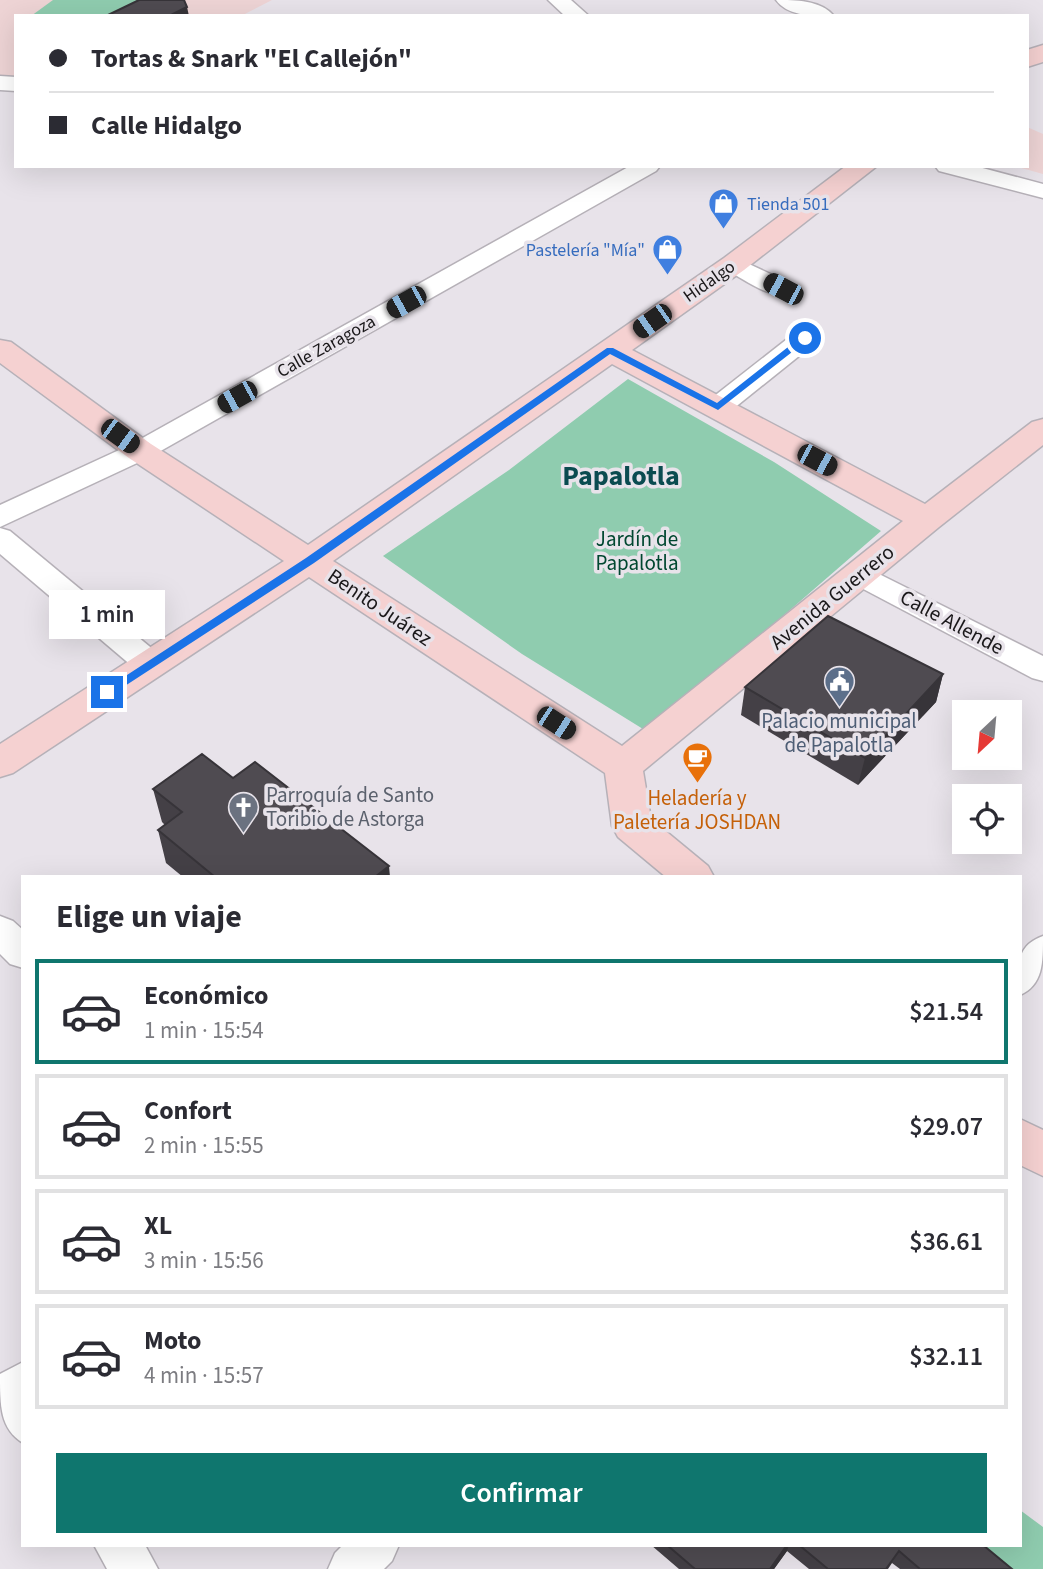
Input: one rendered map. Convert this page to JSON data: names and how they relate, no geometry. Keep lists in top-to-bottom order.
{
  "streets": {
    "main road": ["Hidalgo", "Avenida Guerrero", "Benito Juárez"],
    "street": ["Calle Zaragoza", "Calle Allende"]
  },
  "crossings": [
    ["Hidalgo", "Benito Juárez"],
    ["Calle Zaragoza", "Benito Juárez"],
    ["Avenida Guerrero", "Benito Juárez"],
    ["Avenida Guerrero", "Calle Allende"]
  ],
  "districts": ["Papalotla"],
  "parks": ["Jardín de Papalotla"],
  "places": {
    "shop": ["Tienda 501", "Pastelería \"Mía\""],
    "public building": ["Palacio municipal de Papalotla"],
    "cafe": ["Heladería y Paletería JOSHDAN"],
    "church": ["Parroquía de Santo Toribio de Astorga"]
  },
  "north": "bottom left",
  "page": {
    "banner": ["Tortas & Snark \"El Callejón\"", "Calle Hidalgo"],
    "bubble": "1 min",
    "heading": "Elige un viaje",
    "list": [
      {
        "name": "Económico",
        "note": "1 min · 15:54",
        "value": "$21.54"
      },
      {
        "name": "Confort",
        "note": "2 min · 15:55",
        "value": "$29.07"
      },
      {
        "name": "XL",
        "note": "3 min · 15:56",
        "value": "$36.61"
      },
      {
        "name": "Moto",
        "note": "4 min · 15:57",
        "value": "$32.11"
      }
    ],
    "buttons": "Confirmar"
  }
}
